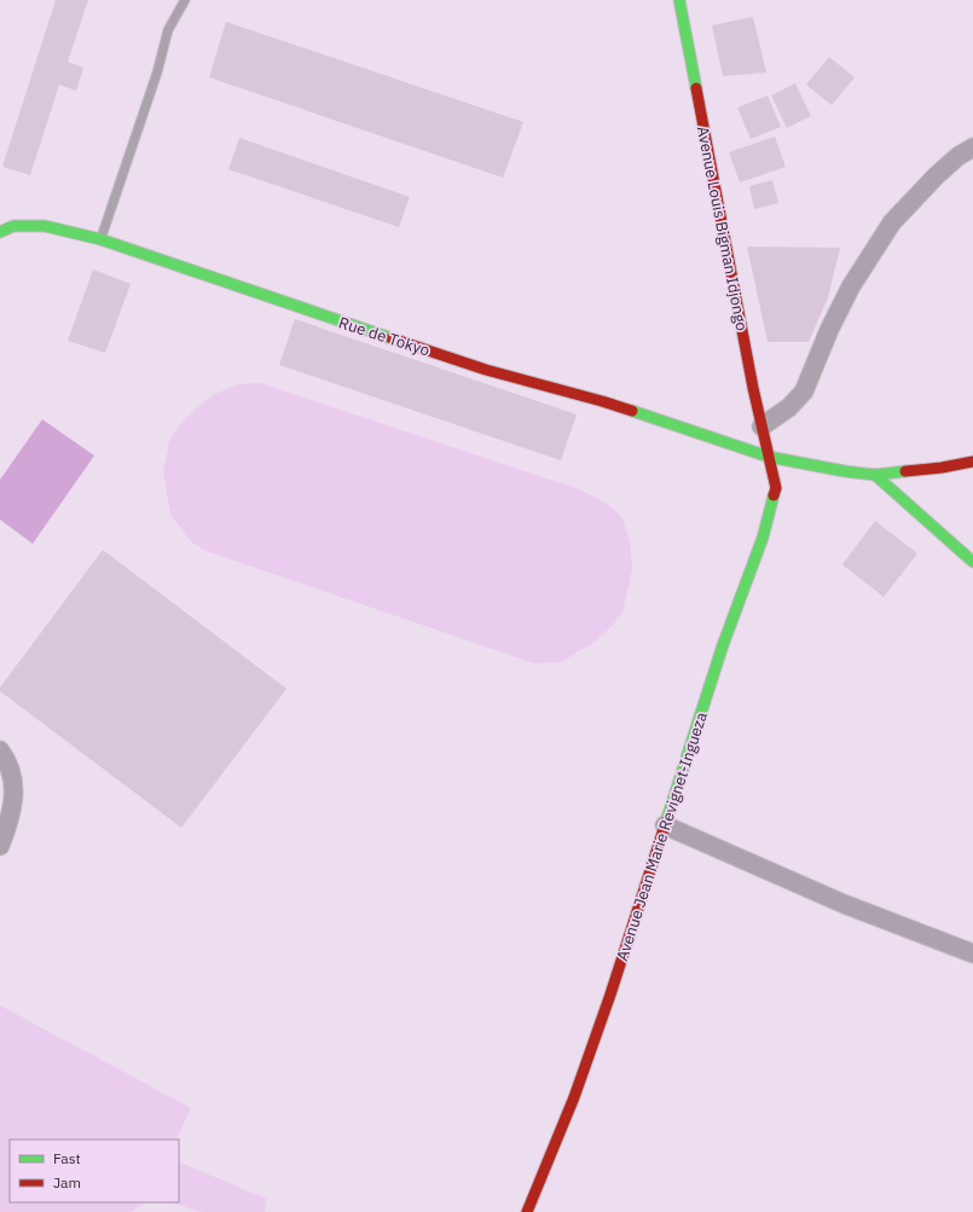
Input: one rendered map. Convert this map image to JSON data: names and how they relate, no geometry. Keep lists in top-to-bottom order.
{
  "streets": {
    "main road": ["Avenue Louis Bigman Idjongo", "Rue de Tokyo", "Avenue Jean Marie Revignet-Ingueza"]
  },
  "crossings": [
    ["Avenue Louis Bigman Idjongo", "Rue de Tokyo"],
    ["Avenue Louis Bigman Idjongo", "Avenue Jean Marie Revignet-Ingueza"],
    ["Rue de Tokyo", "Avenue Jean Marie Revignet-Ingueza"]
  ],
  "legend": ["Fast", "Jam"]
}
